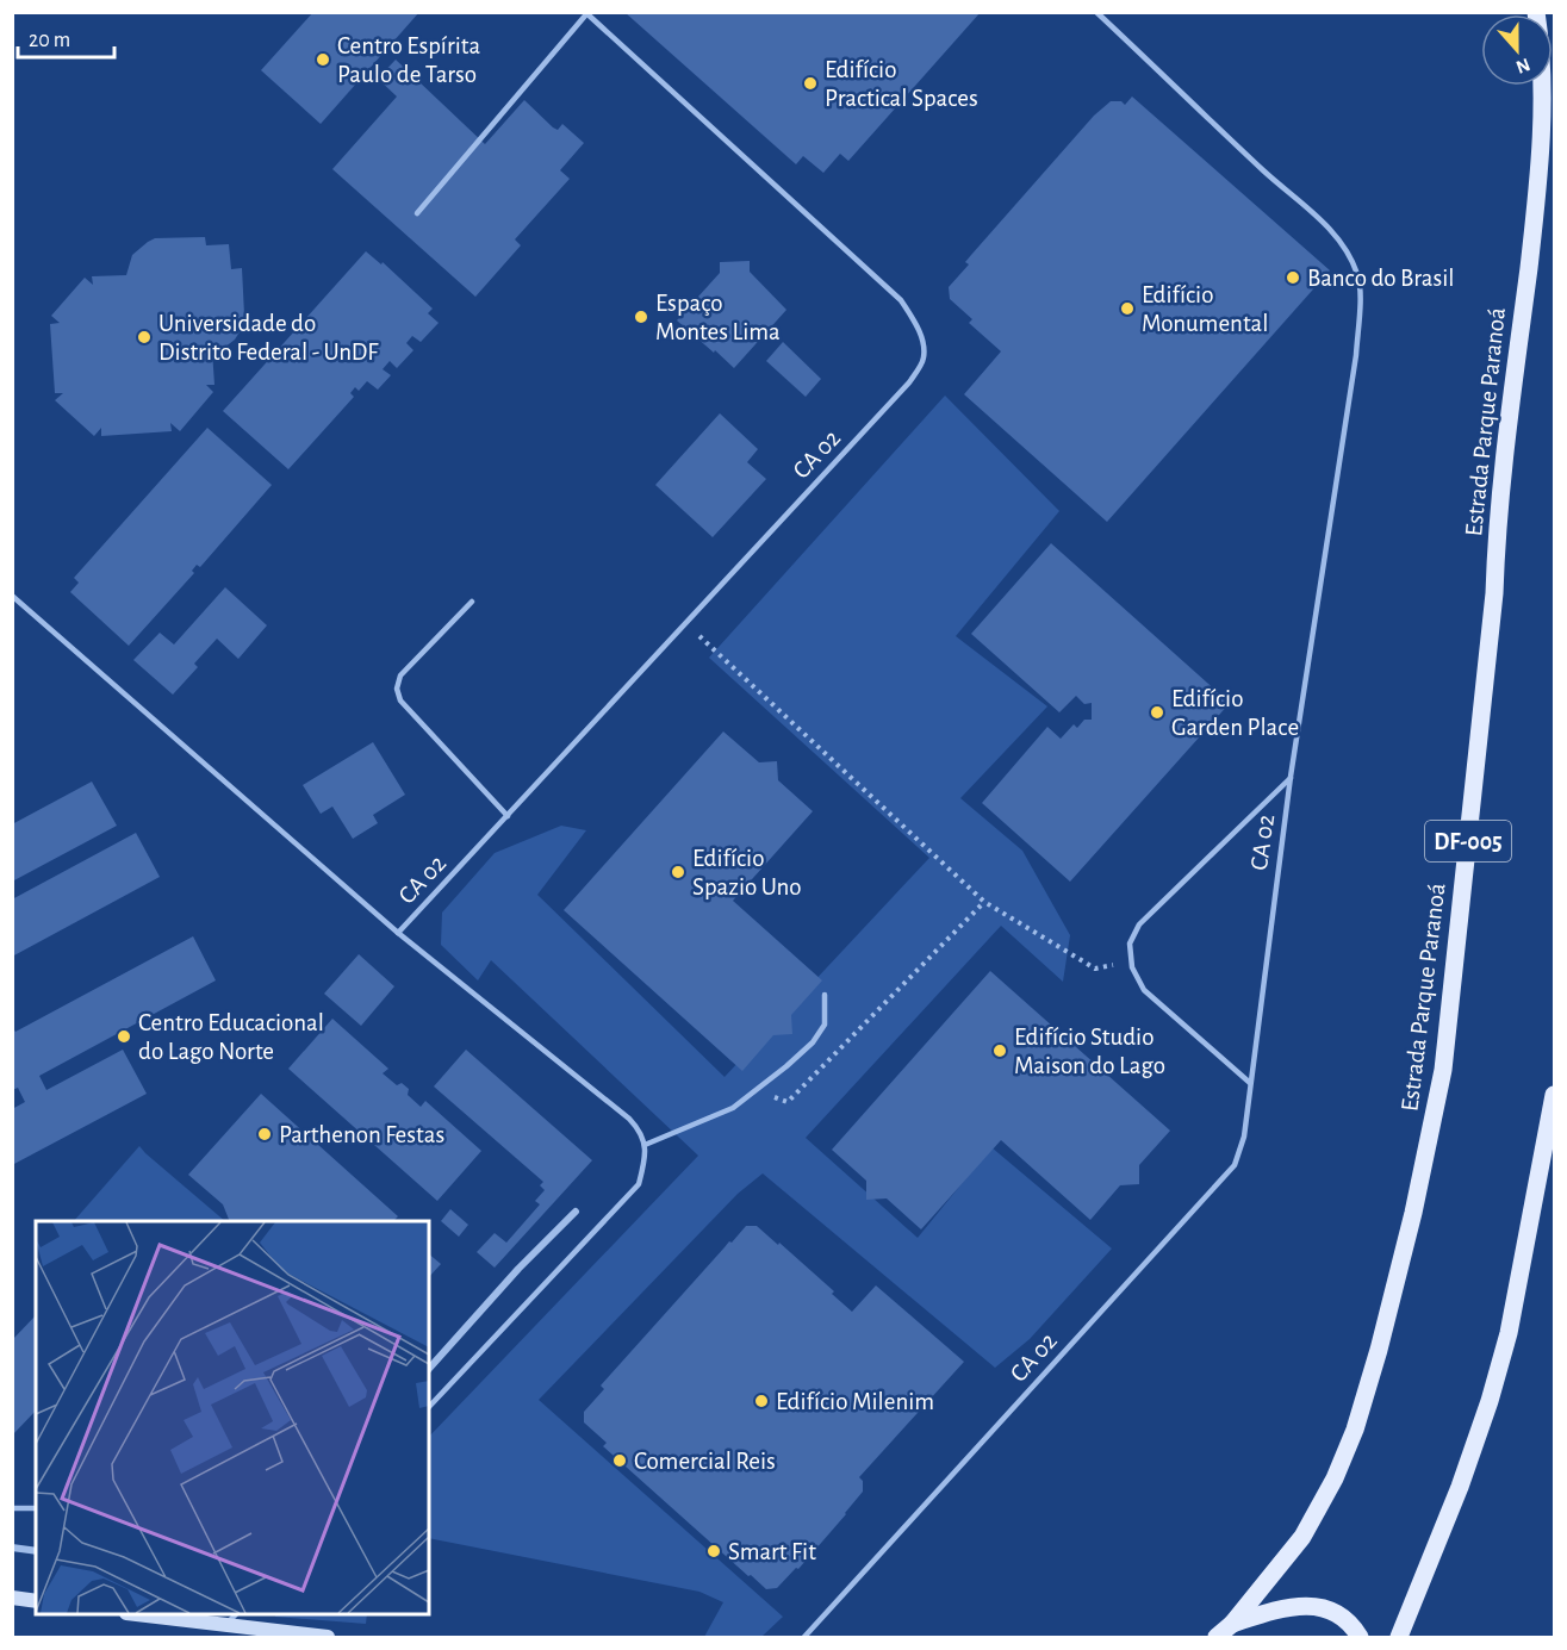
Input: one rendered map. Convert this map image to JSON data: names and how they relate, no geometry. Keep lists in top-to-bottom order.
{
  "streets": {
    "main road": ["Estrada Parque Paranoá", "DF-005"],
    "lane": ["CA 02"]
  },
  "places": [
    "Centro Espírita Paulo de Tarso",
    "Edifício Practical Spaces",
    "Banco do Brasil",
    "Edifício Monumental",
    "Espaço Montes Lima",
    "Universidade do Distrito Federal - UnDF",
    "Edifício Garden Place",
    "Edifício Spazio Uno",
    "Centro Educacional do Lago Norte",
    "Edifício Studio Maison do Lago",
    "Parthenon Festas",
    "Edifício Milenim",
    "Comercial Reis",
    "Smart Fit"
  ],
  "scale_bar": "20 m",
  "north": "bottom"
}
